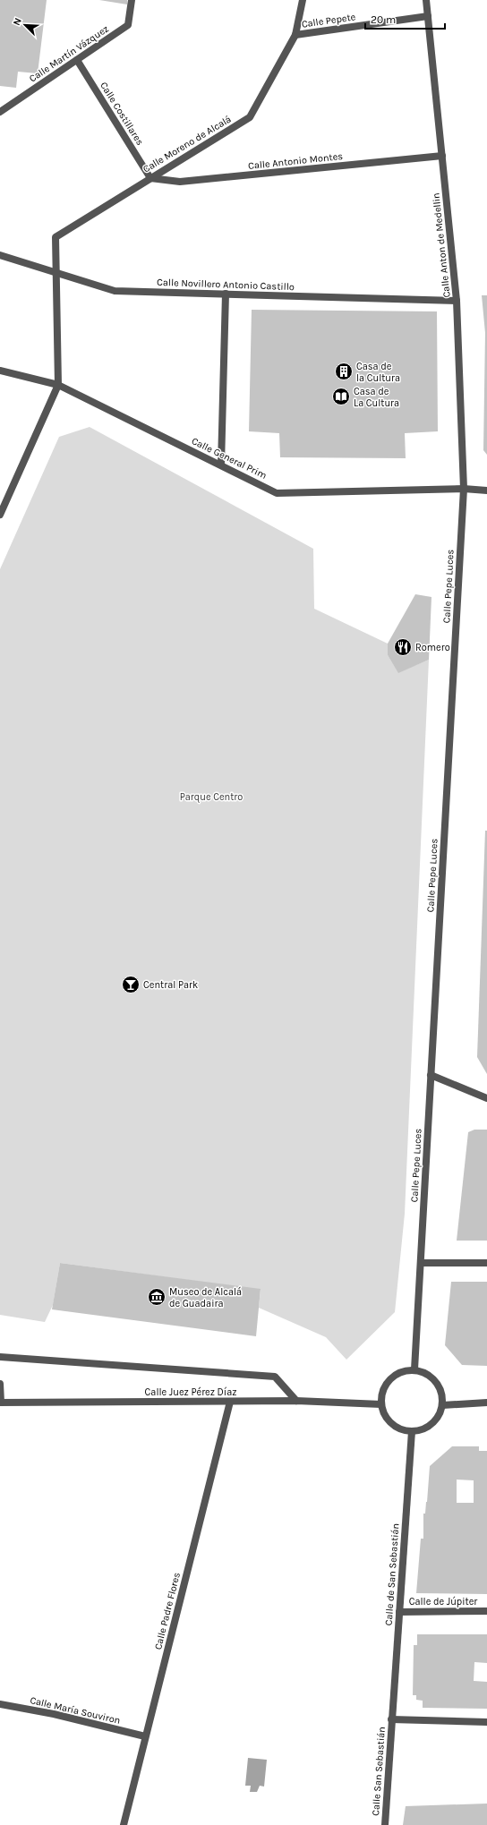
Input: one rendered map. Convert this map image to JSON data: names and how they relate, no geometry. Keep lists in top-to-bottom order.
{
  "streets": {
    "street": [
      "Calle Pepete",
      "Calle Martín Vázquez",
      "Calle Costillares",
      "Calle Moreno de Alcalá",
      "Calle Antonio Montes",
      "Calle Anton de Medellin",
      "Calle Novillero Antonio Castillo",
      "Calle General Prim",
      "Calle Pepe Luces",
      "Calle Juez Pérez Díaz",
      "Calle de San Sebastián",
      "Calle de Júpiter",
      "Calle Padre Flores",
      "Calle María Souviron",
      "Calle San Sebastián"
    ]
  },
  "crossings": [
    ["Calle Pepete", "Calle Moreno de Alcalá"],
    ["Calle Pepete", "Calle Anton de Medellin"],
    ["Calle Martín Vázquez", "Calle Costillares"],
    ["Calle Costillares", "Calle Moreno de Alcalá"],
    ["Calle Costillares", "Calle Antonio Montes"],
    ["Calle Moreno de Alcalá", "Calle Antonio Montes"],
    ["Calle Moreno de Alcalá", "Calle Novillero Antonio Castillo"],
    ["Calle Antonio Montes", "Calle Anton de Medellin"],
    ["Calle Anton de Medellin", "Calle Novillero Antonio Castillo"],
    ["Calle Anton de Medellin", "Calle General Prim"],
    ["Calle Anton de Medellin", "Calle Pepe Luces"],
    ["Calle General Prim", "Calle Pepe Luces"],
    ["Calle Pepe Luces", "Calle Juez Pérez Díaz"],
    ["Calle Pepe Luces", "Calle de San Sebastián"],
    ["Calle Juez Pérez Díaz", "Calle de San Sebastián"],
    ["Calle Juez Pérez Díaz", "Calle Padre Flores"],
    ["Calle de San Sebastián", "Calle de Júpiter"],
    ["Calle de San Sebastián", "Calle San Sebastián"],
    ["Calle Padre Flores", "Calle María Souviron"]
  ],
  "parks": ["Parque Centro"],
  "places": {
    "building": ["Casa de la Cultura"],
    "library": ["Casa de La Cultura"],
    "restaurant": ["Romero"],
    "bar": ["Central Park"],
    "museum": ["Museo de Alcalá de Guadaira"]
  },
  "scale_bar": "20 m",
  "north": "top left"
}
